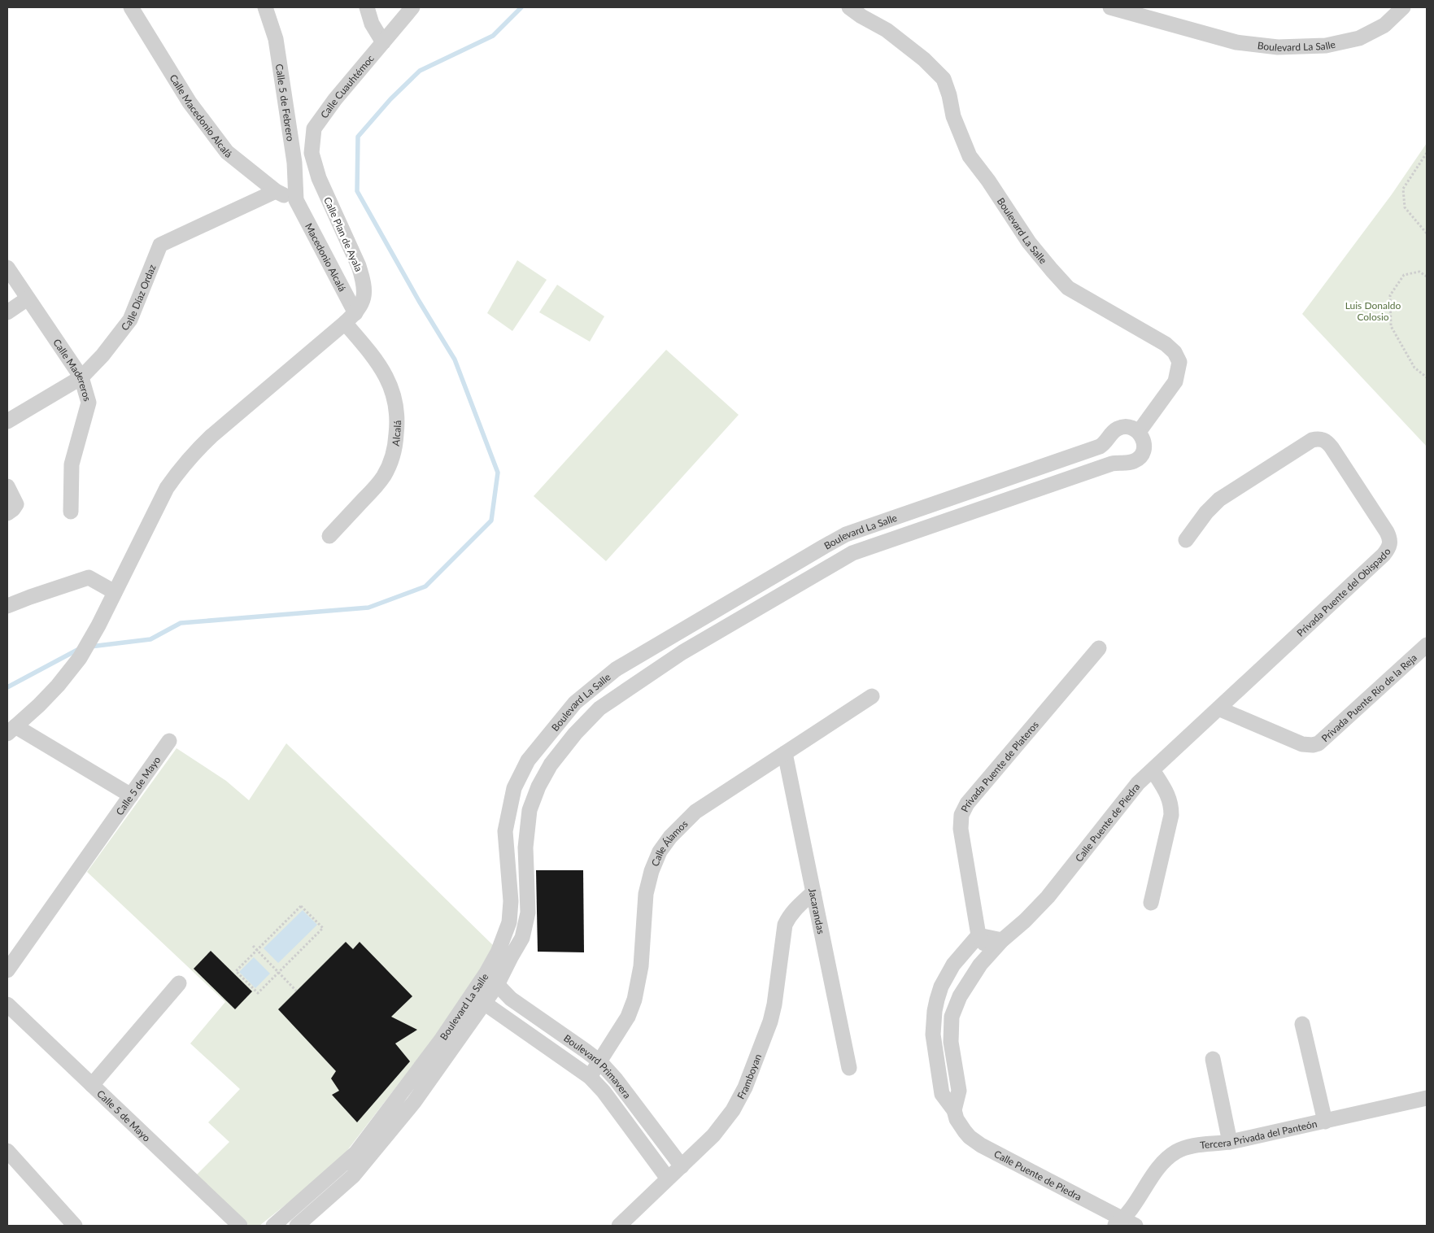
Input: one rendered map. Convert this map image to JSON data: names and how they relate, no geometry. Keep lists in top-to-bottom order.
{
  "streets": {
    "street": [
      "Boulevard La Salle",
      "Calle Cuauhtémoc",
      "Calle 5 de Febrero",
      "Calle Macedonio Alcalá",
      "Calle Plan de Ayala",
      "Macedonio Alcalá",
      "Calle Díaz Ordaz",
      "Calle Madereros",
      "Alcalá",
      "Privada Puente del Obispado",
      "Privada Puente Río de la Reja",
      "Privada Puente de Plateros",
      "Calle 5 de Mayo",
      "Calle Puente de Piedra",
      "Calle Álamos",
      "Jacarandas",
      "Boulevard Primavera",
      "Framboyan",
      "Tercera Privada del Panteón"
    ]
  },
  "crossings": [
    ["Boulevard La Salle", "Boulevard Primavera"],
    ["Calle Cuauhtémoc", "Calle Plan de Ayala"],
    ["Calle 5 de Febrero", "Calle Macedonio Alcalá"],
    ["Calle 5 de Febrero", "Macedonio Alcalá"],
    ["Calle Macedonio Alcalá", "Macedonio Alcalá"],
    ["Calle Macedonio Alcalá", "Calle Díaz Ordaz"],
    ["Calle Plan de Ayala", "Macedonio Alcalá"],
    ["Calle Plan de Ayala", "Alcalá"],
    ["Macedonio Alcalá", "Alcalá"],
    ["Calle Díaz Ordaz", "Calle Madereros"],
    ["Privada Puente del Obispado", "Privada Puente Río de la Reja"],
    ["Privada Puente del Obispado", "Calle Puente de Piedra"],
    ["Privada Puente Río de la Reja", "Calle Puente de Piedra"],
    ["Privada Puente de Plateros", "Calle Puente de Piedra"],
    ["Calle Puente de Piedra", "Tercera Privada del Panteón"],
    ["Calle Álamos", "Jacarandas"],
    ["Calle Álamos", "Boulevard Primavera"],
    ["Jacarandas", "Framboyan"],
    ["Boulevard Primavera", "Framboyan"]
  ],
  "parks": ["Luis Donaldo Colosio"]
}
